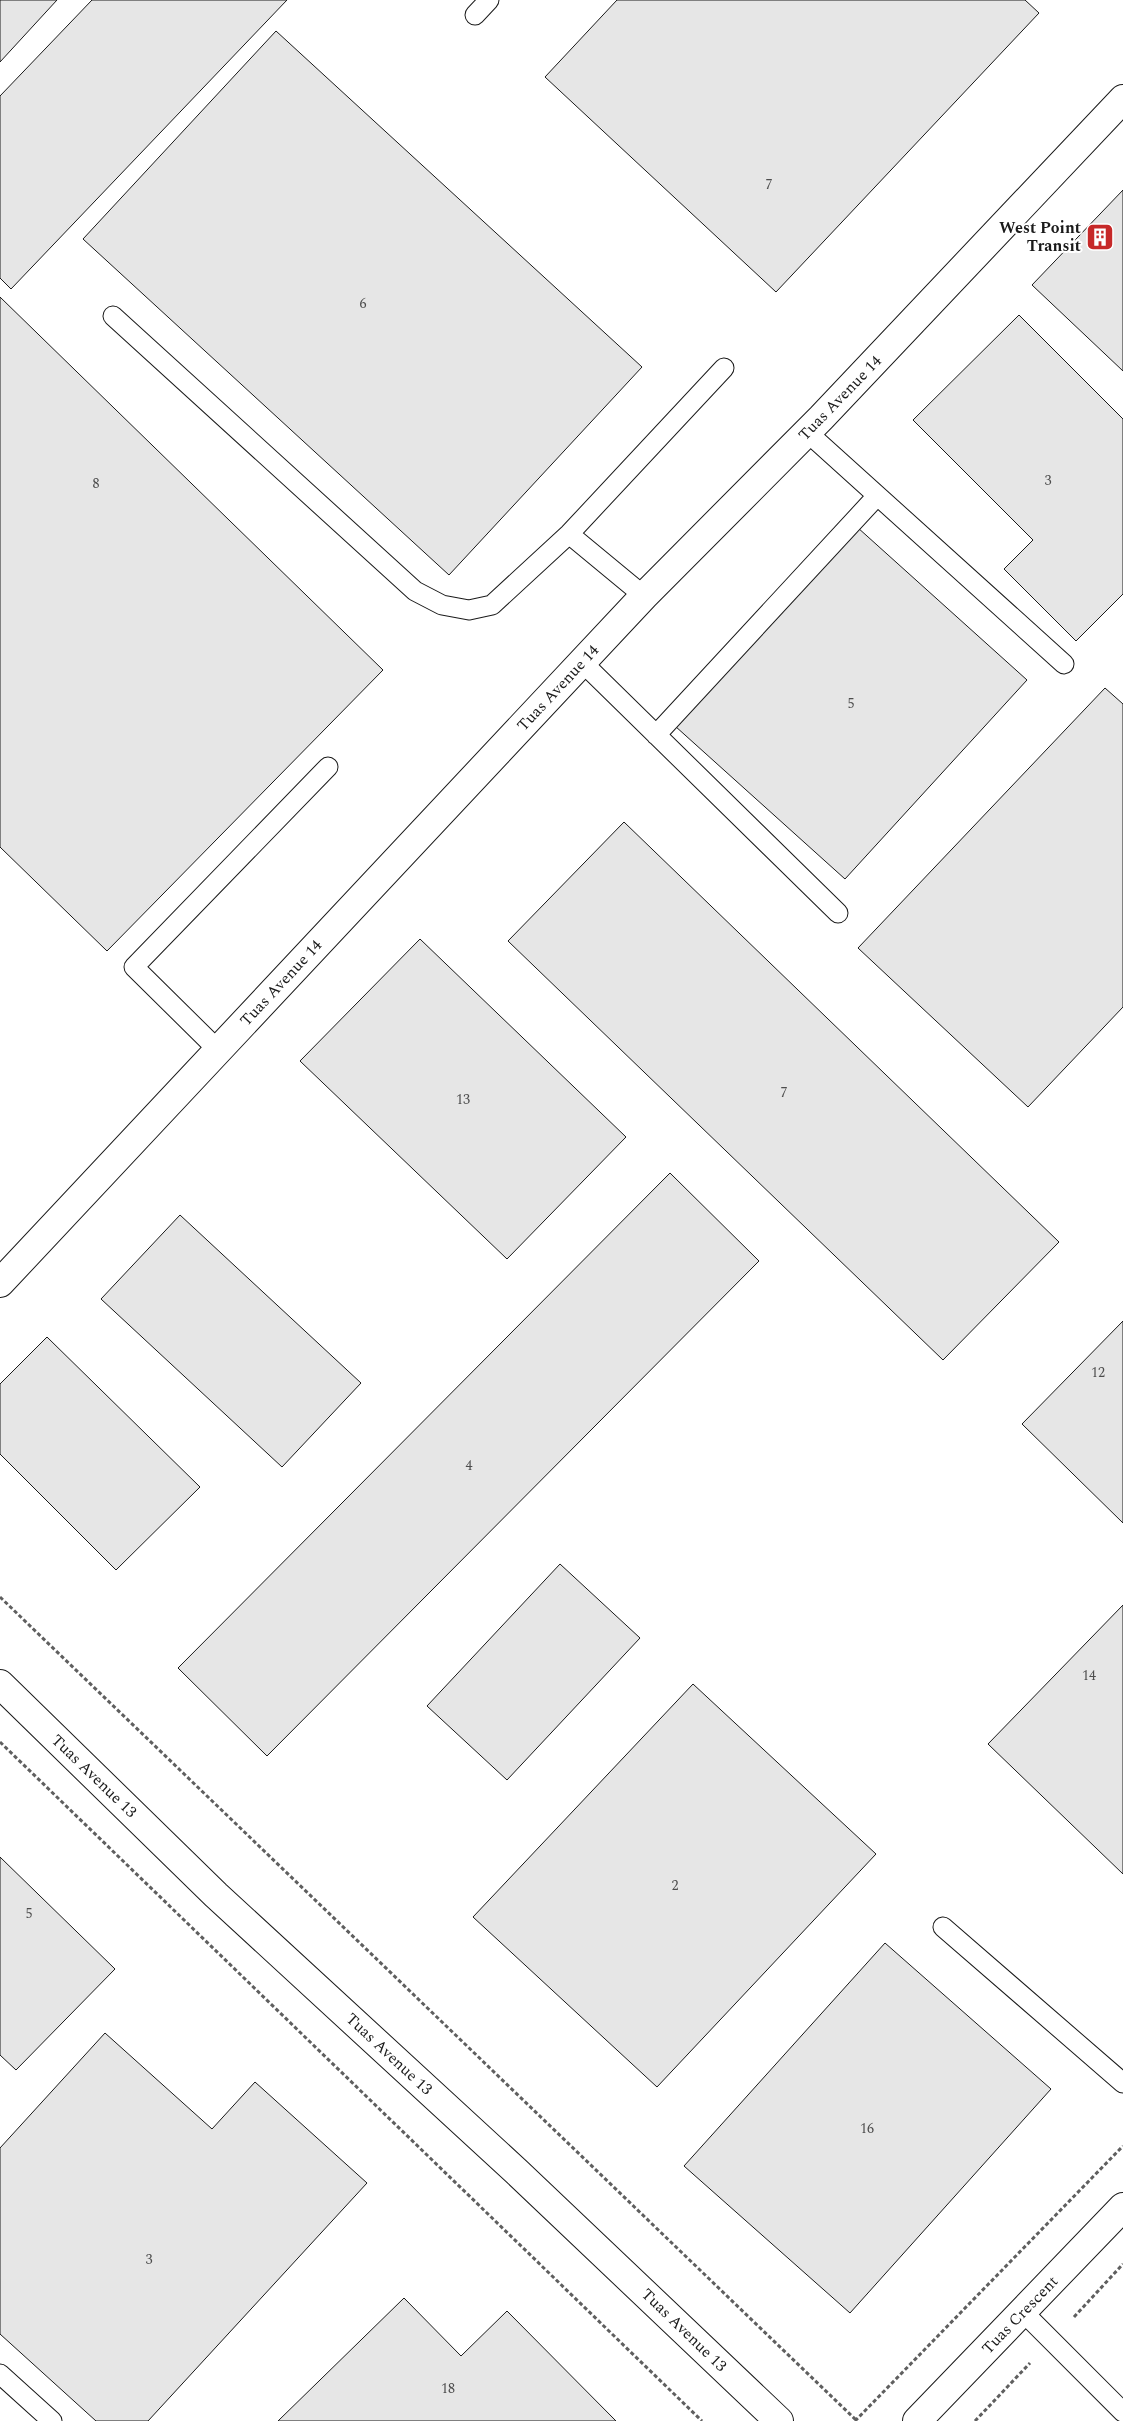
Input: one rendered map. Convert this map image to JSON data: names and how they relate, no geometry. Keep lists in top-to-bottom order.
{
  "streets": {
    "street": ["Tuas Avenue 14", "Tuas Avenue 13", "Tuas Crescent"]
  },
  "places": {
    "building": ["West Point Transit"]
  },
  "house_numbers": [
    "7",
    "6",
    "3",
    "8",
    "5",
    "7",
    "13",
    "12",
    "4",
    "14",
    "2",
    "5",
    "16",
    "3",
    "18"
  ]
}
